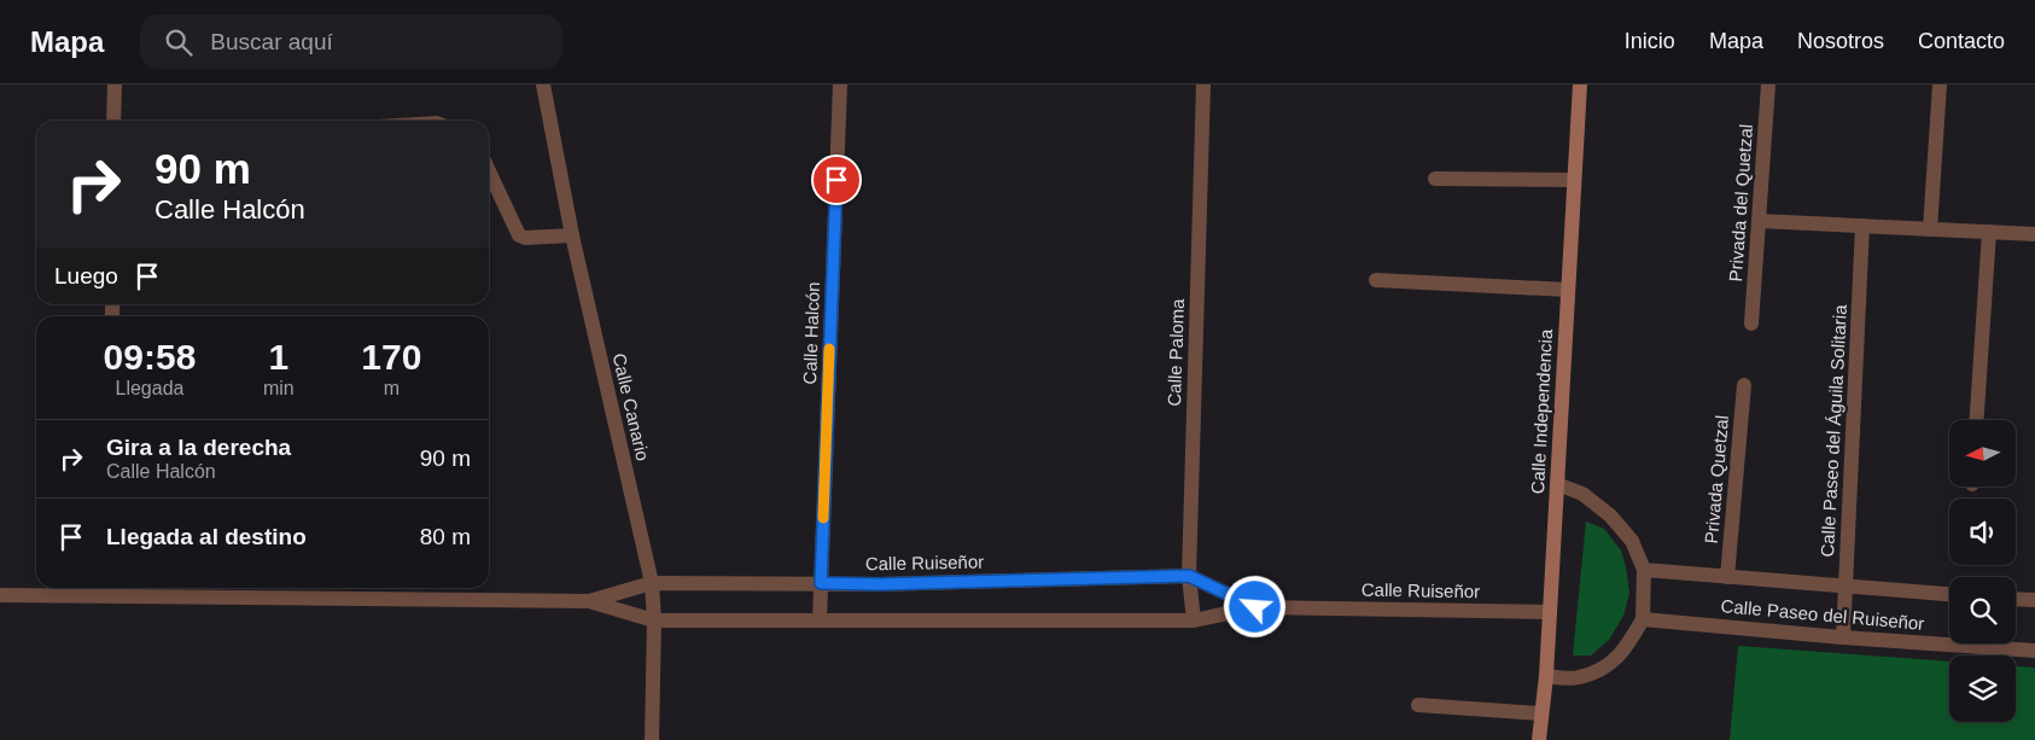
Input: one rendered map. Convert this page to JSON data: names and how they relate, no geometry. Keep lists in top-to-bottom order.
{
  "streets": {
    "street": [
      "Privada del Quetzal",
      "Calle Halcón",
      "Calle Paloma",
      "Calle Canario",
      "Calle Independencia",
      "Calle Paseo del Águila Solitaria",
      "Privada Quetzal",
      "Calle Ruiseñor",
      "Calle Paseo del Ruiseñor"
    ]
  },
  "crossings": [
    ["Calle Halcón", "Calle Ruiseñor"],
    ["Calle Paloma", "Calle Ruiseñor"],
    ["Calle Canario", "Calle Ruiseñor"],
    ["Calle Independencia", "Calle Ruiseñor"],
    ["Calle Paseo del Águila Solitaria", "Calle Paseo del Ruiseñor"],
    ["Privada Quetzal", "Calle Paseo del Ruiseñor"]
  ],
  "north": "left",
  "page": {
    "header": "Mapa",
    "search": "Buscar aquí",
    "nav": [
      "Inicio",
      "Mapa",
      "Nosotros",
      "Contacto"
    ],
    "turn": ["90 m", "Calle Halcón"],
    "then": "Luego",
    "eta": [
      "09:58",
      "Llegada",
      "1",
      "min",
      "170",
      "m"
    ],
    "list": [
      {
        "name": "Gira a la derecha",
        "note": "Calle Halcón",
        "value": "90 m"
      },
      {
        "name": "Llegada al destino",
        "value": "80 m"
      }
    ]
  }
}
